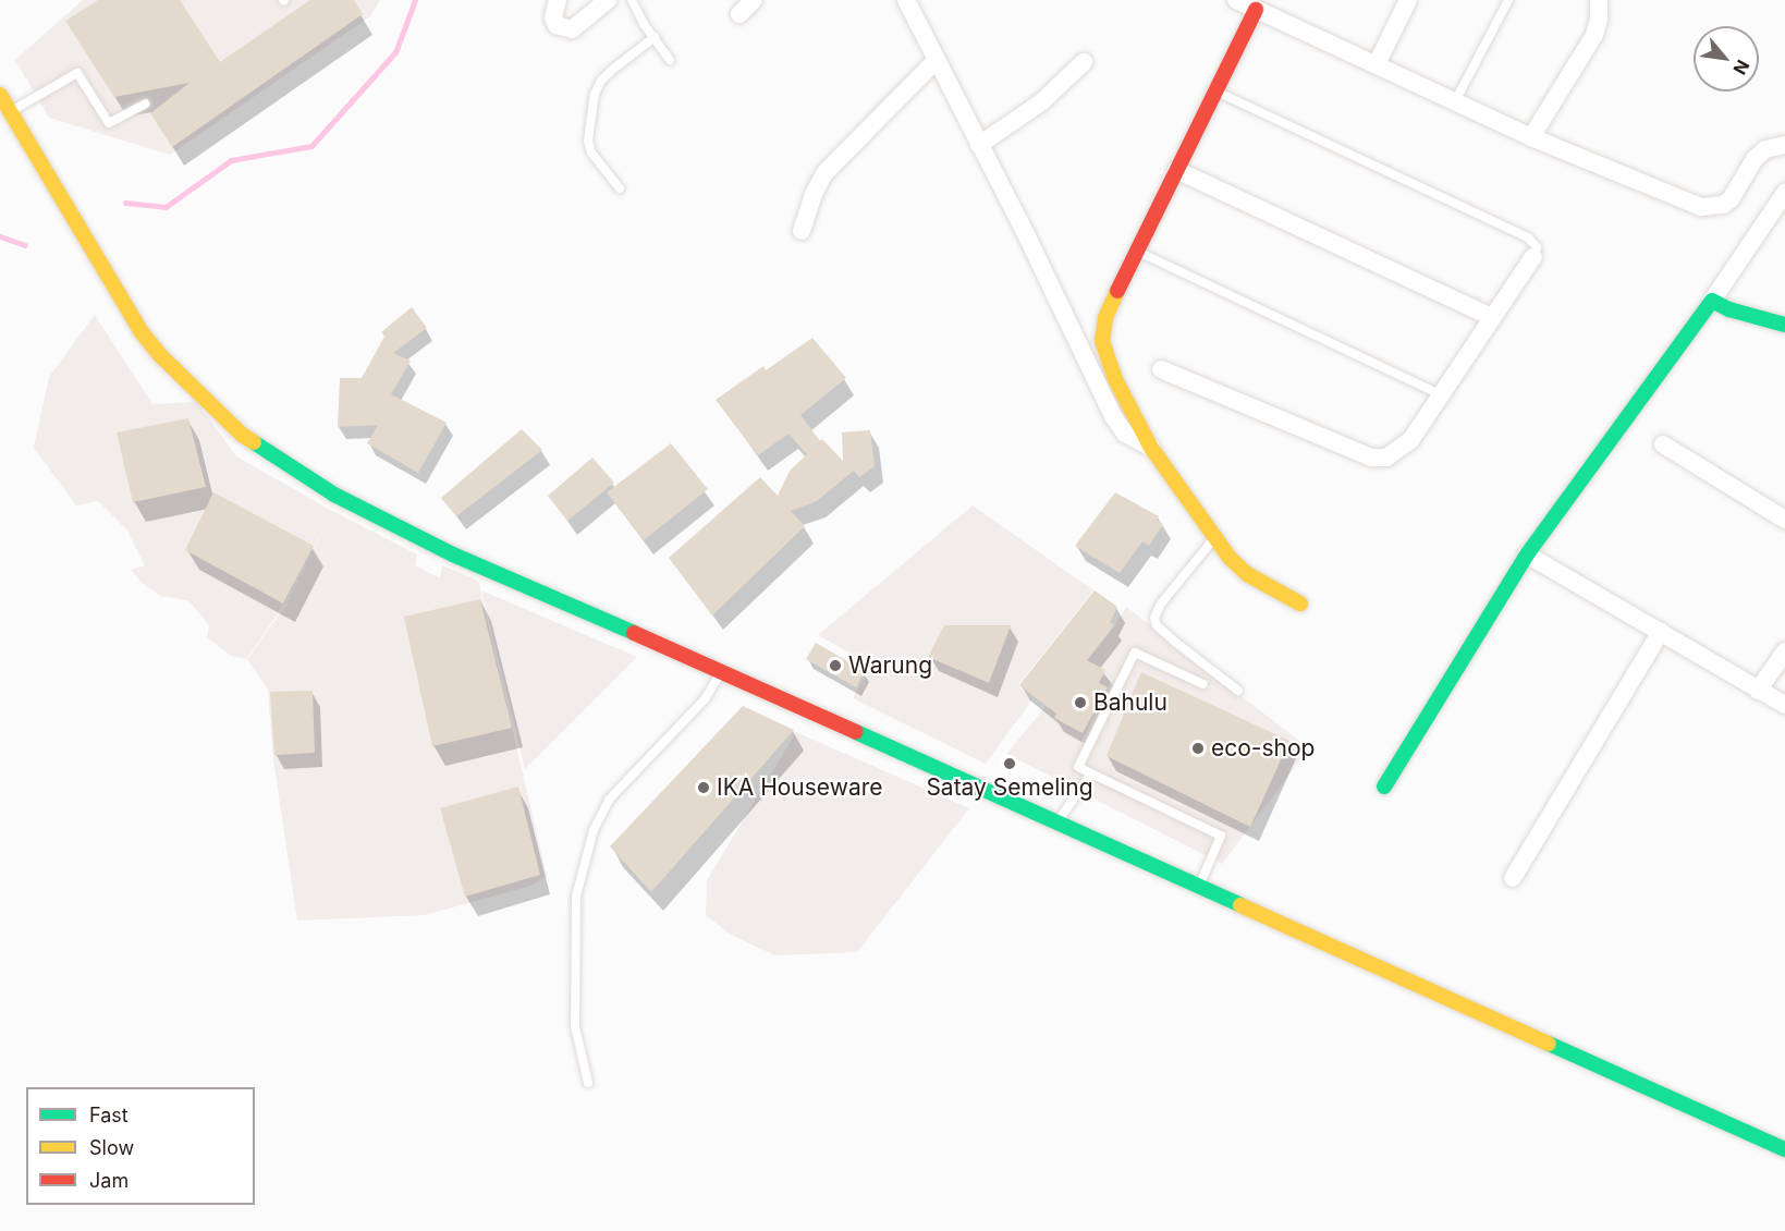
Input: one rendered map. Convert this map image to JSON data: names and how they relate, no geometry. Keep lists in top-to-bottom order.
{
  "places": [
    "Warung",
    "Bahulu",
    "eco-shop",
    "Satay Semeling",
    "IKA Houseware"
  ],
  "legend": ["Fast", "Slow", "Jam"],
  "north": "bottom right"
}
